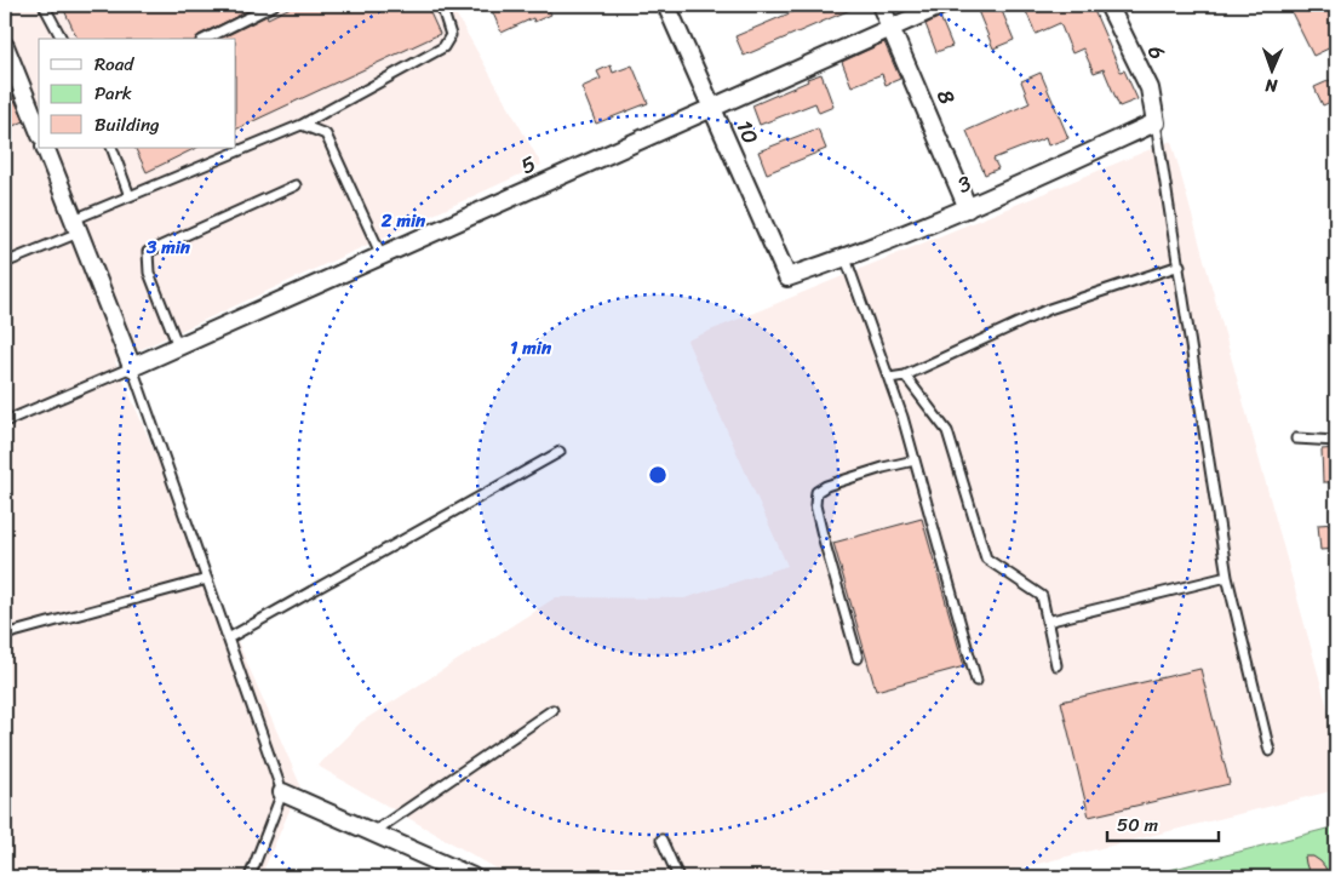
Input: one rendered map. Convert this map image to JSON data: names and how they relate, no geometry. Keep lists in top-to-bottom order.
{
  "streets": {
    "street": [
      "6",
      "8",
      "10",
      "5",
      "3"
    ]
  },
  "crossings": [
    ["6", "3"],
    ["8", "5"],
    ["8", "3"],
    ["10", "5"],
    ["10", "3"]
  ],
  "legend": ["Road", "Park", "Building"],
  "scale_bar": "50 m",
  "north": "bottom",
  "rings": ["2 min", "3 min", "1 min"]
}
